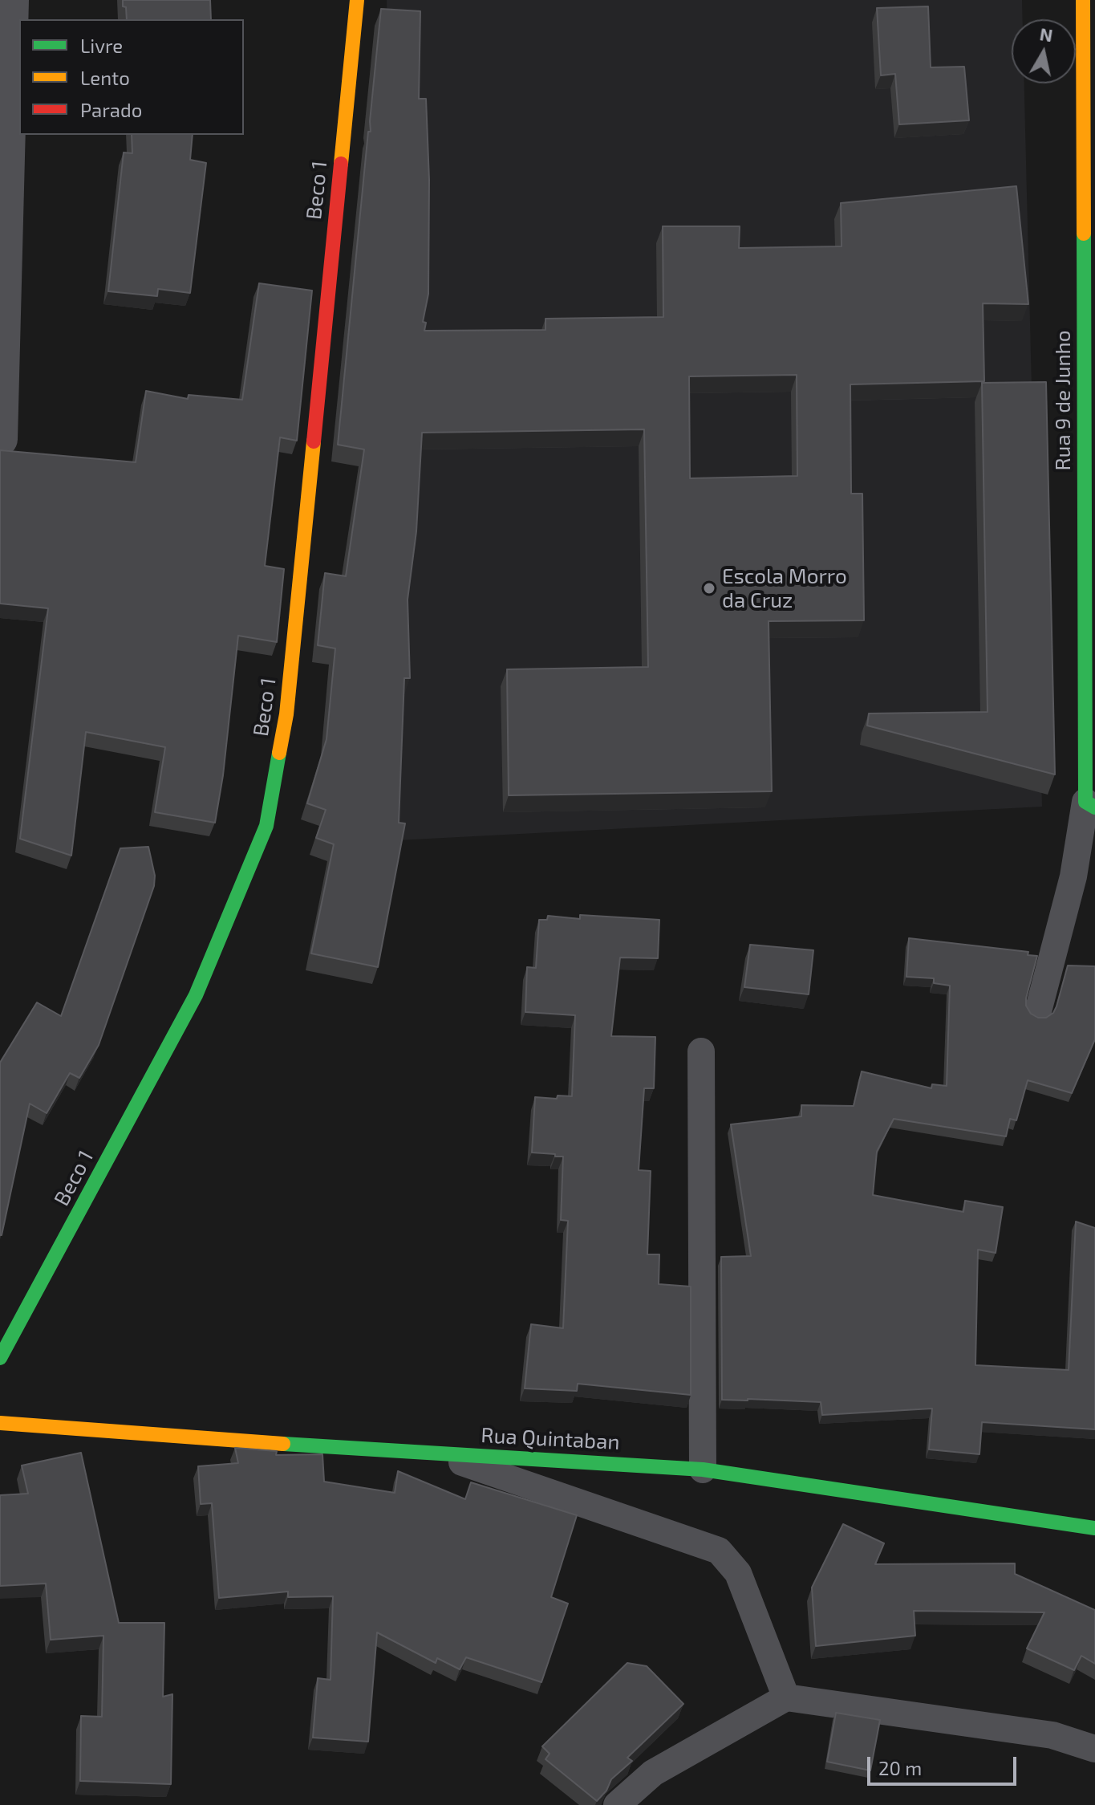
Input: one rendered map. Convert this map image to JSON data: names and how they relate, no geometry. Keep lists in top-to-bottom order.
{
  "streets": {
    "street": ["Beco 1", "Rua 9 de Junho", "Rua Quintaban"]
  },
  "places": ["Escola Morro da Cruz"],
  "legend": ["Livre", "Lento", "Parado"],
  "scale_bar": "20 m",
  "north": "top"
}
